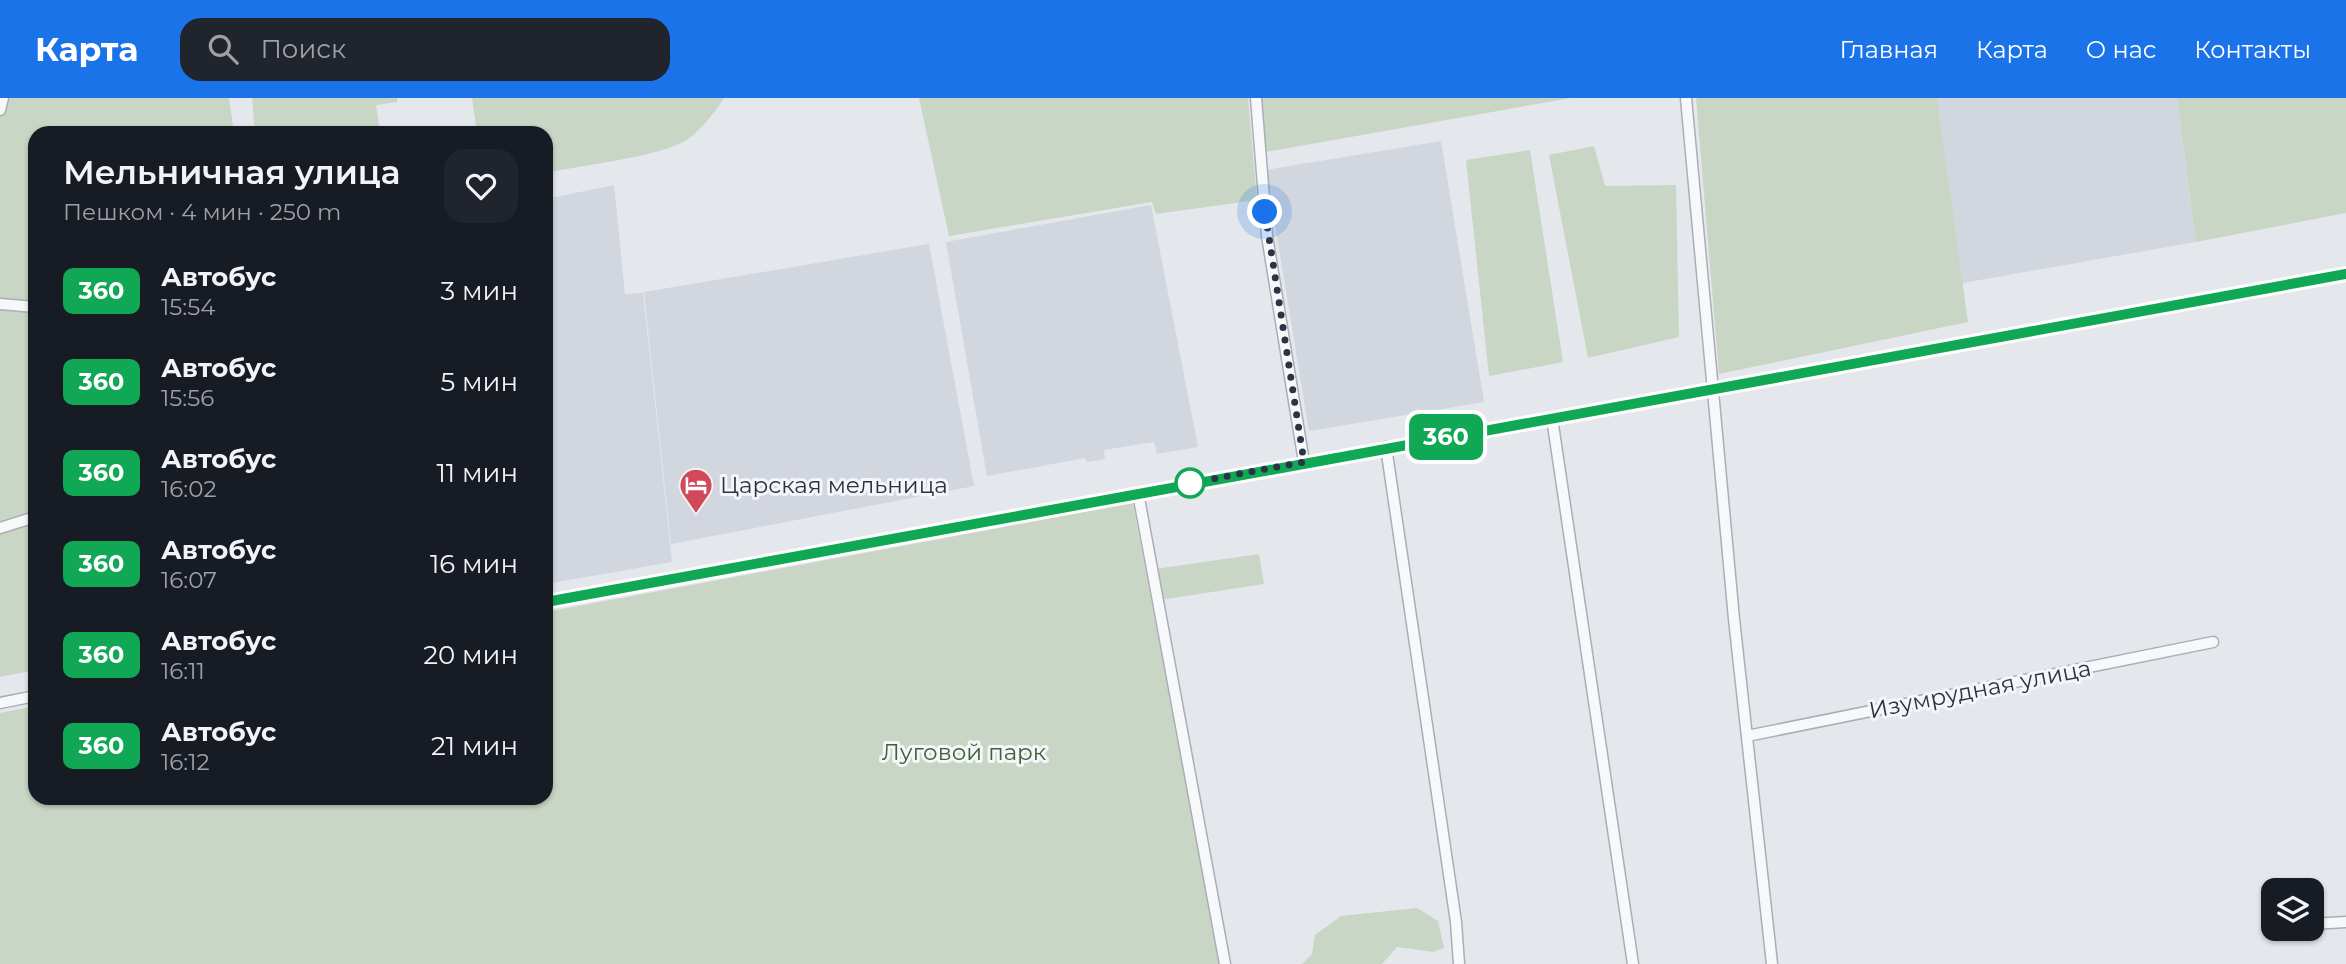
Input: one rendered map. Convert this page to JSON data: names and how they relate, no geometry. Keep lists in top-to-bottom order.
{
  "streets": {
    "street": ["Изумрудная улица"]
  },
  "parks": ["Луговой парк"],
  "places": {
    "hotel": ["Царская мельница"]
  },
  "lines": ["bus line 360"],
  "page": {
    "header": "Карта",
    "search": "Поиск",
    "nav": [
      "Главная",
      "Карта",
      "О нас",
      "Контакты"
    ],
    "on_map": "360",
    "heading": ["Мельничная улица", "Пешком · 4 мин · 250 m"],
    "list": [
      {
        "mark": "360",
        "name": "Автобус",
        "note": "15:54",
        "value": "3 мин"
      },
      {
        "mark": "360",
        "name": "Автобус",
        "note": "15:56",
        "value": "5 мин"
      },
      {
        "mark": "360",
        "name": "Автобус",
        "note": "16:02",
        "value": "11 мин"
      },
      {
        "mark": "360",
        "name": "Автобус",
        "note": "16:07",
        "value": "16 мин"
      },
      {
        "mark": "360",
        "name": "Автобус",
        "note": "16:11",
        "value": "20 мин"
      },
      {
        "mark": "360",
        "name": "Автобус",
        "note": "16:12",
        "value": "21 мин"
      }
    ]
  }
}
